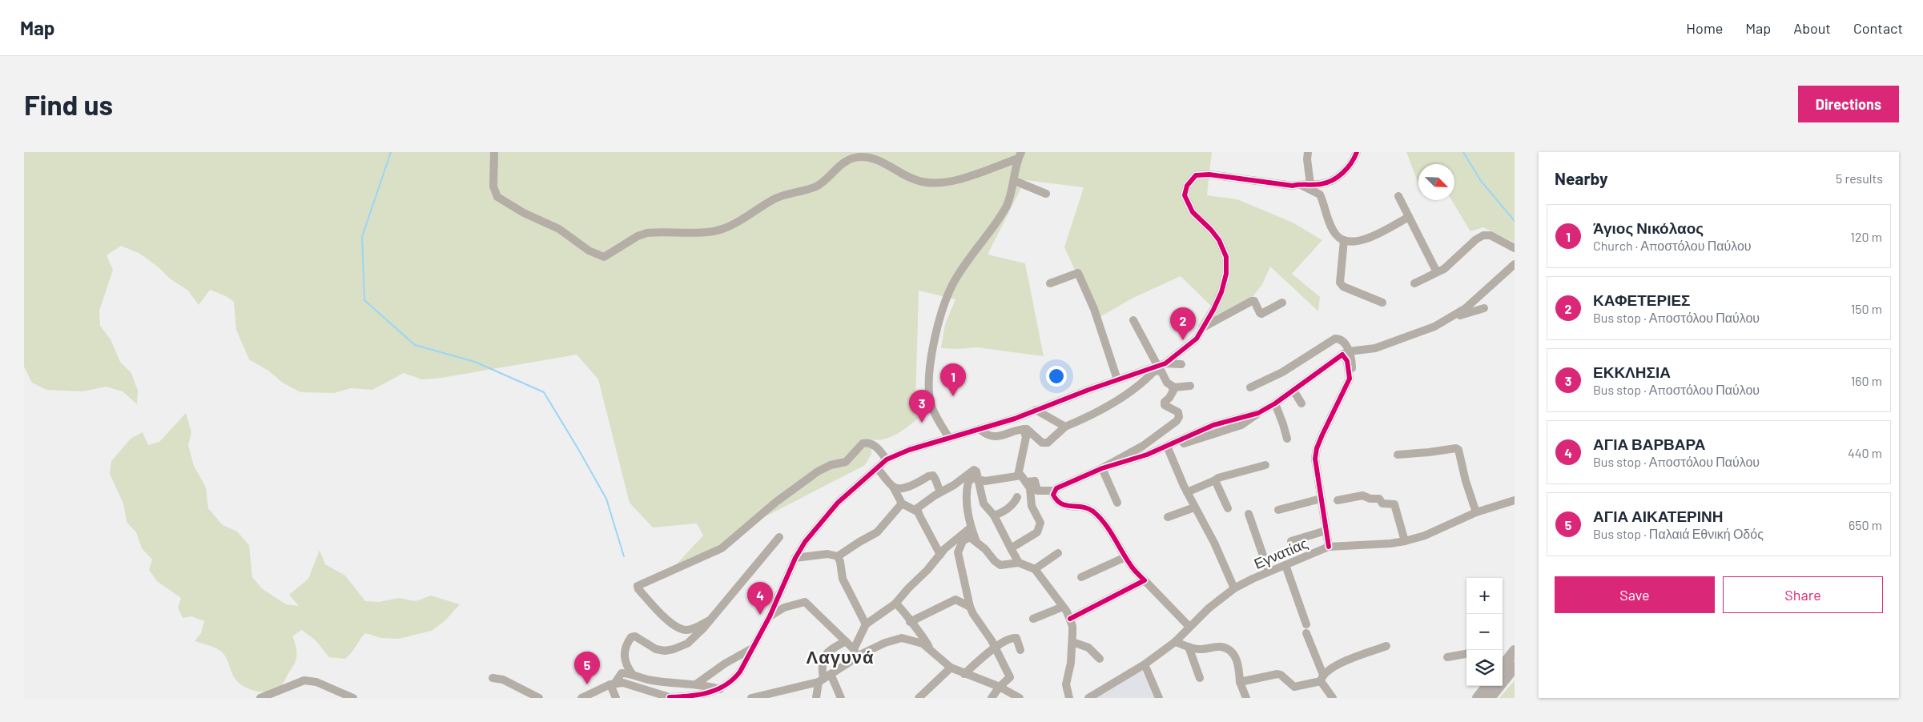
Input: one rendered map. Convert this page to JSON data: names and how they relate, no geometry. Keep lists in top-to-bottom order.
{
  "streets": {
    "street": ["Εγνατίας"]
  },
  "districts": ["Λαγυνά"],
  "north": "bottom right",
  "page": {
    "header": "Map",
    "nav": [
      "Home",
      "Map",
      "About",
      "Contact"
    ],
    "buttons": [
      "Directions",
      ["Save", "Share"]
    ],
    "title": "Find us",
    "heading": ["Nearby", "5 results"],
    "list": [
      {
        "mark": "1",
        "name": "Άγιος Νικόλαος",
        "note": "Church · Αποστόλου Παύλου",
        "value": "120 m"
      },
      {
        "mark": "2",
        "name": "ΚΑΦΕΤΕΡΙΕΣ",
        "note": "Bus stop · Αποστόλου Παύλου",
        "value": "150 m"
      },
      {
        "mark": "3",
        "name": "ΕΚΚΛΗΣΙΑ",
        "note": "Bus stop · Αποστόλου Παύλου",
        "value": "160 m"
      },
      {
        "mark": "4",
        "name": "ΑΓΙΑ ΒΑΡΒΑΡΑ",
        "note": "Bus stop · Αποστόλου Παύλου",
        "value": "440 m"
      },
      {
        "mark": "5",
        "name": "ΑΓΙΑ ΑΙΚΑΤΕΡΙΝΗ",
        "note": "Bus stop · Παλαιά Εθνική Οδός",
        "value": "650 m"
      }
    ],
    "pins": [
      "2",
      "1",
      "3",
      "4",
      "5"
    ],
    "map_buttons": ["+", "−"]
  }
}
